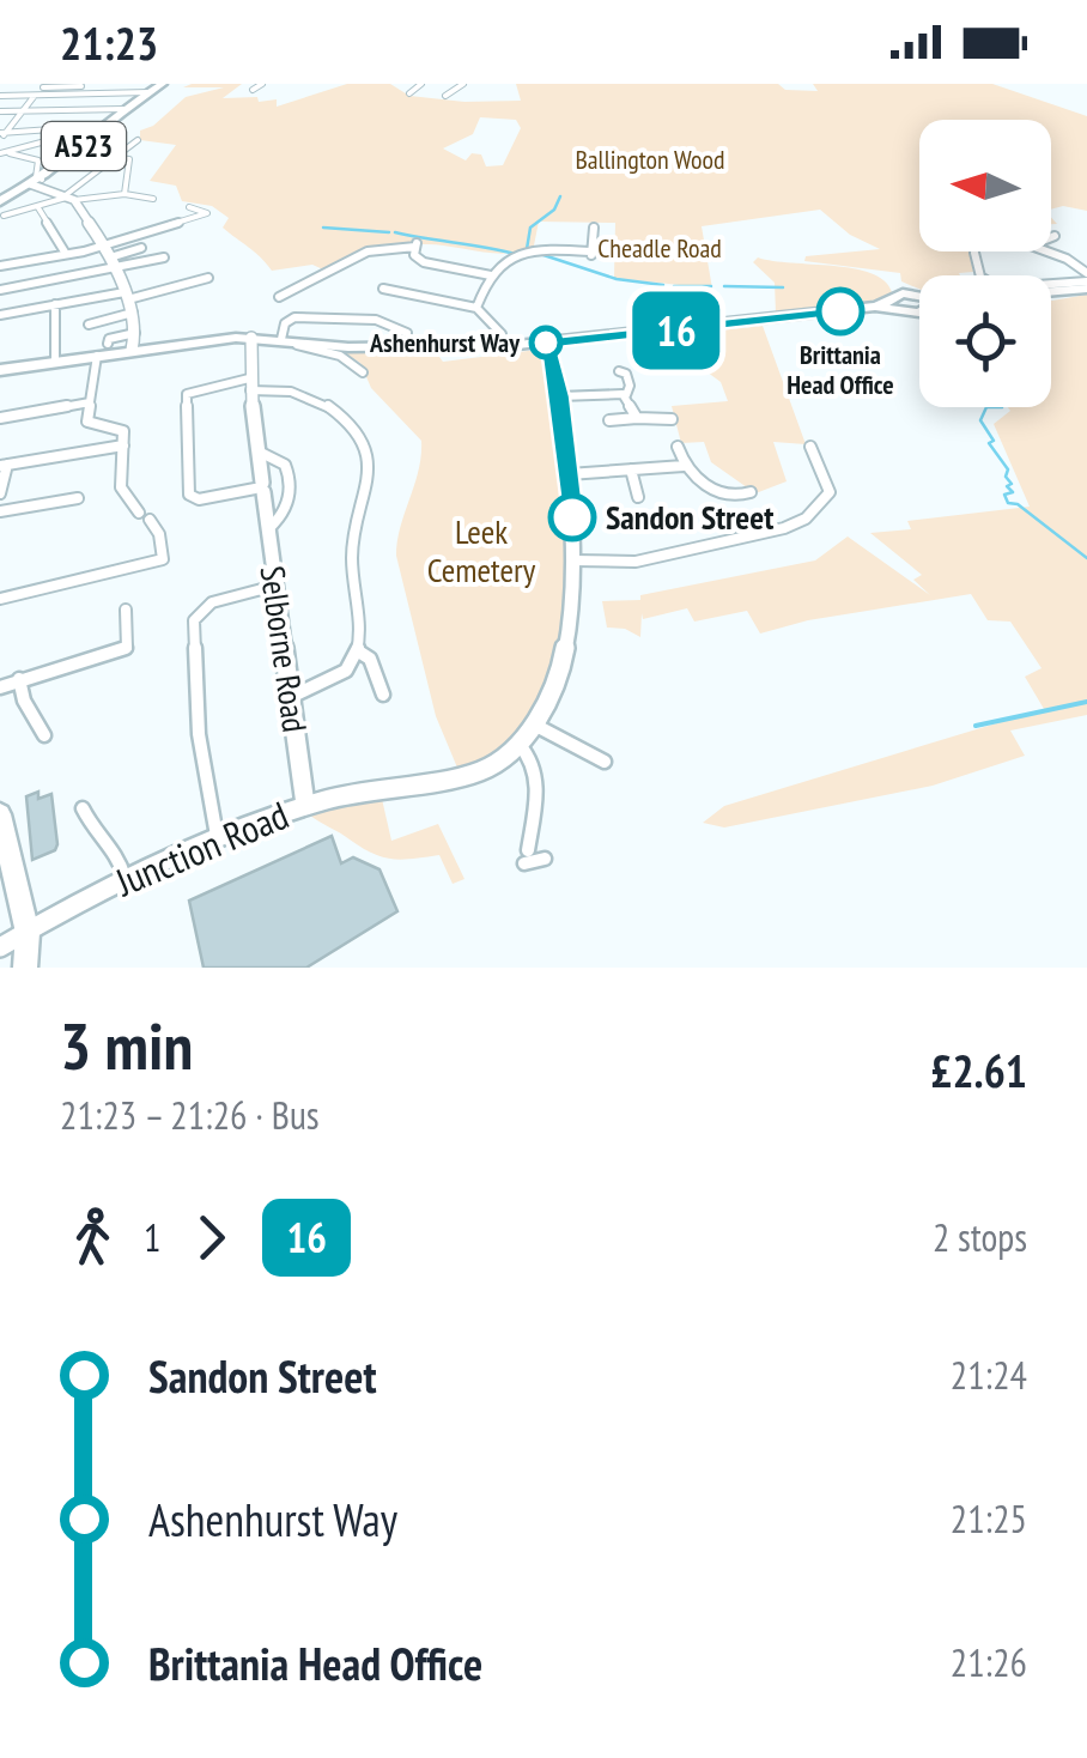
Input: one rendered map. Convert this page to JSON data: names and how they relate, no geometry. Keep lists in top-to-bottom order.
{
  "streets": {
    "highway": ["A523"],
    "street": ["Selborne Road", "Junction Road"]
  },
  "crossings": [
    ["Selborne Road", "Junction Road"]
  ],
  "parks": ["Ballington Wood", "Cheadle Road", "Leek Cemetery"],
  "places": ["Brittania Head Office", "Ashenhurst Way", "Sandon Street"],
  "lines": ["bus line 16"],
  "north": "left",
  "page": {
    "status": "21:23",
    "on_map": "16",
    "heading": ["3 min", "21:23 – 21:26 · Bus", "£2.61"],
    "legs": ["1", "16", "2 stops"],
    "list": [
      {
        "name": "Sandon Street",
        "value": "21:24"
      },
      {
        "name": "Ashenhurst Way",
        "value": "21:25"
      },
      {
        "name": "Brittania Head Office",
        "value": "21:26"
      }
    ]
  }
}
